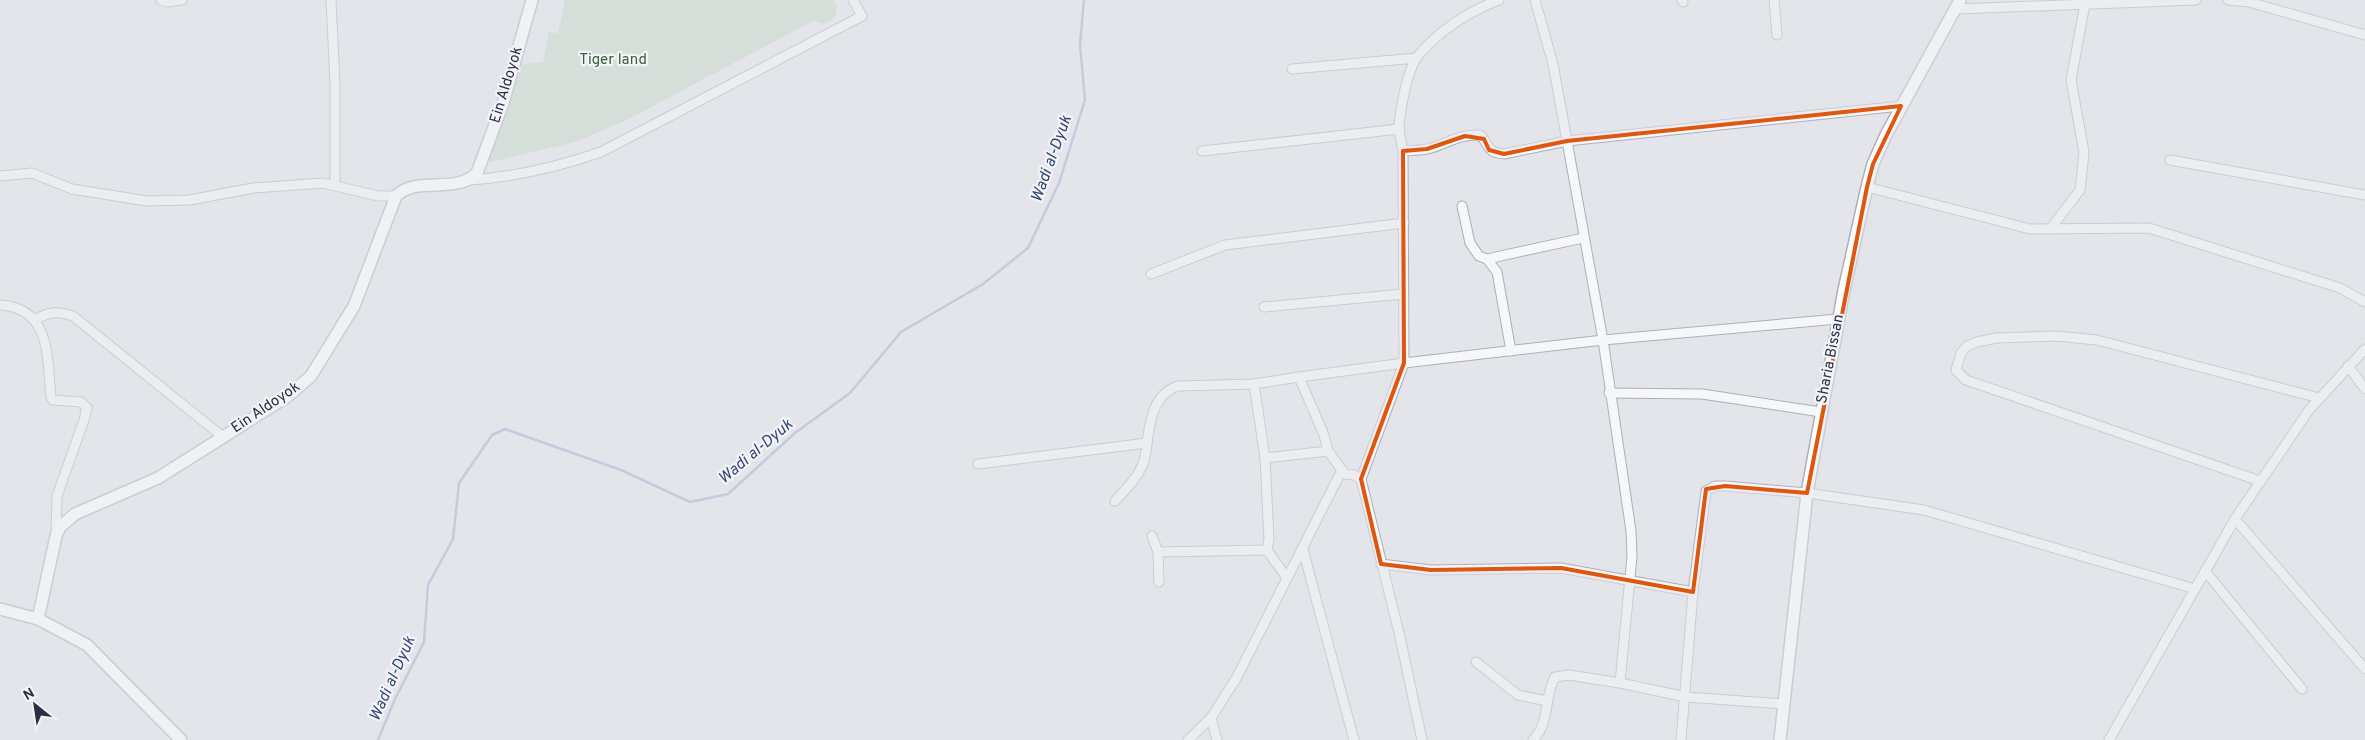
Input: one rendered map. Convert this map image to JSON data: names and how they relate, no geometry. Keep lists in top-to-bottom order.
{
  "streets": {
    "street": ["Ein Aldoyok", "Sharia Bissan"]
  },
  "water": ["Wadi al-Dyuk"],
  "parks": ["Tiger land"],
  "north": "top left"
}
